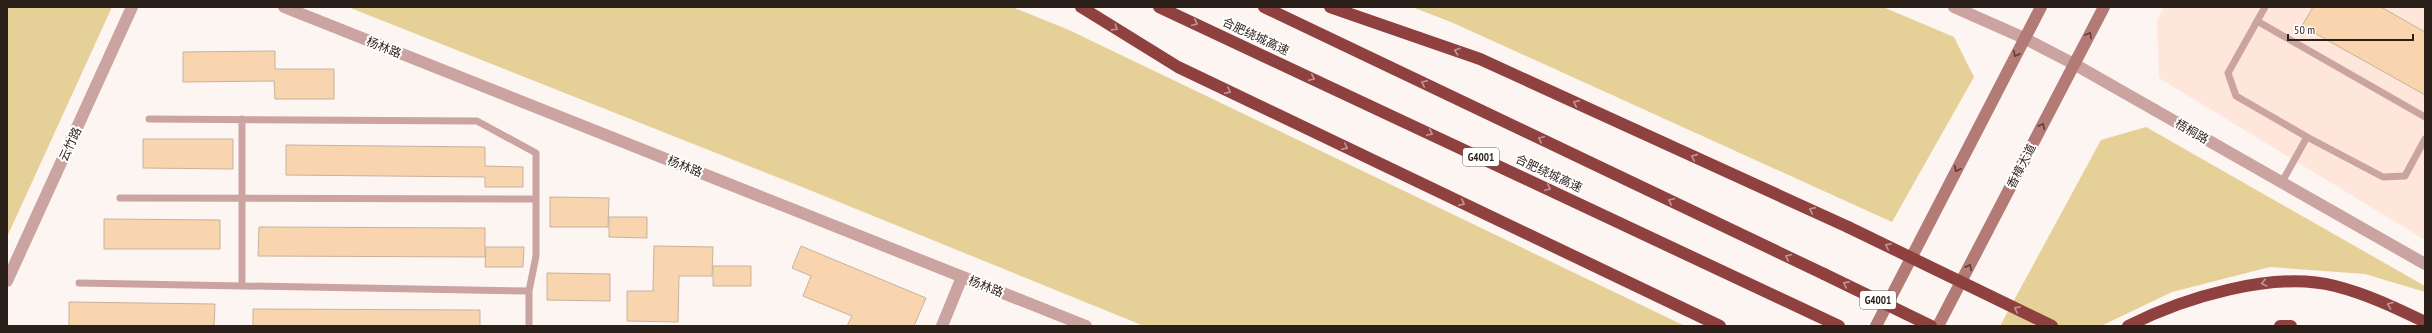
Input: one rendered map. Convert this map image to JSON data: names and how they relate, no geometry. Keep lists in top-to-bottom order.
{
  "streets": {
    "highway": ["合肥绕城高速", "G4001"],
    "main road": ["香樟大道"],
    "street": ["杨林路", "梧桐路", "云竹路"]
  },
  "crossings": [
    ["梧桐路", "香樟大道"]
  ],
  "scale_bar": "50 m"
}
